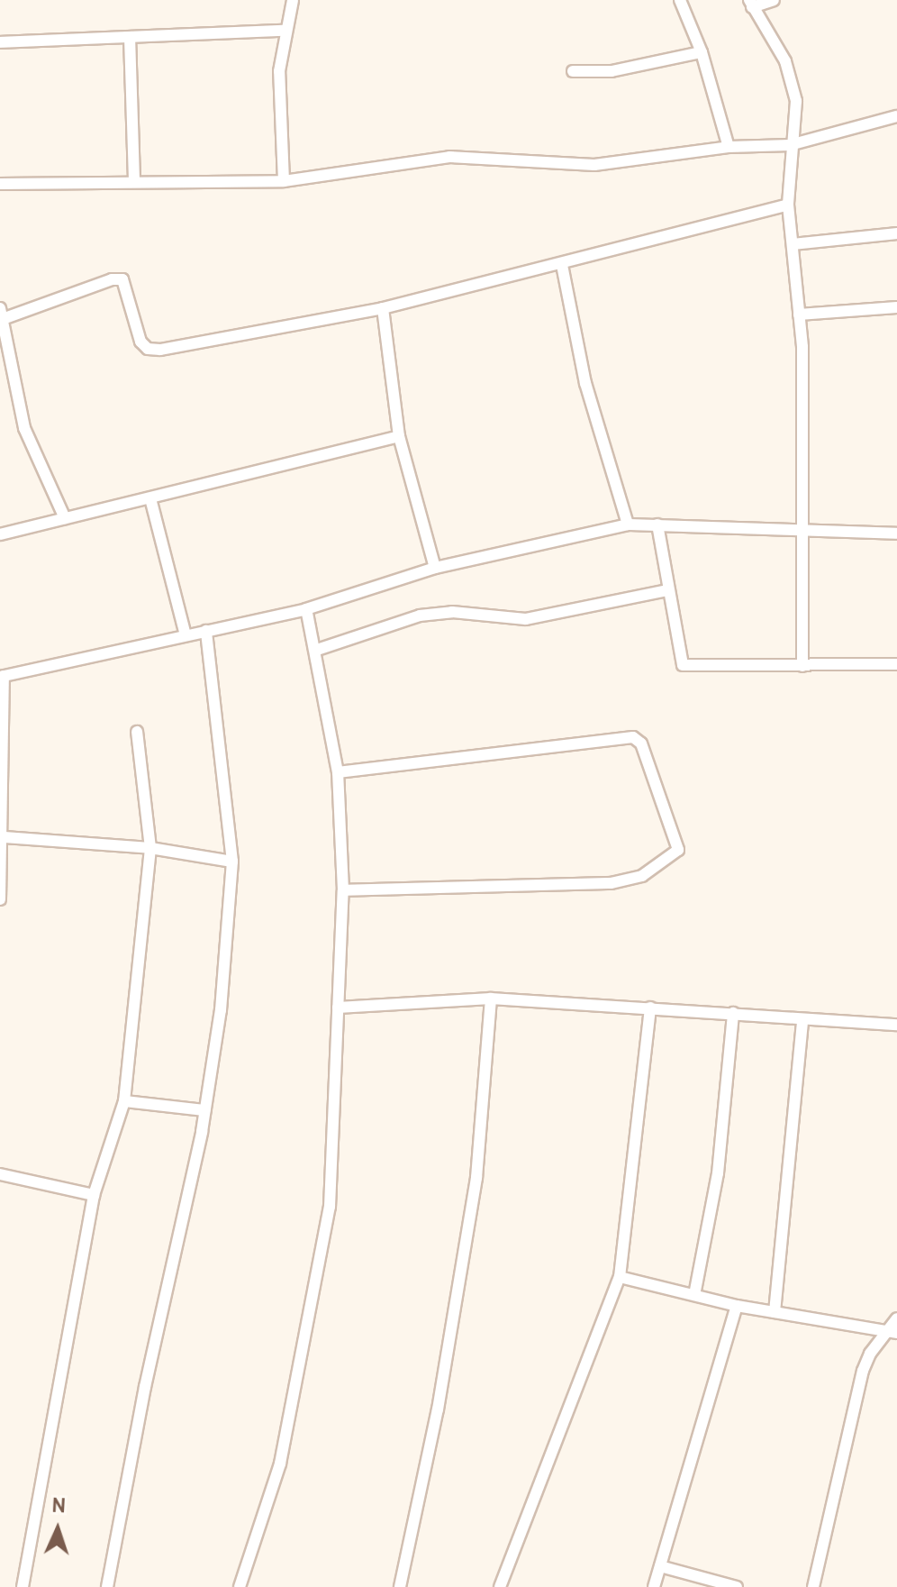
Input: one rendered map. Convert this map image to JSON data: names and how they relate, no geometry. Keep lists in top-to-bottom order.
{
  "north": "top"
}
